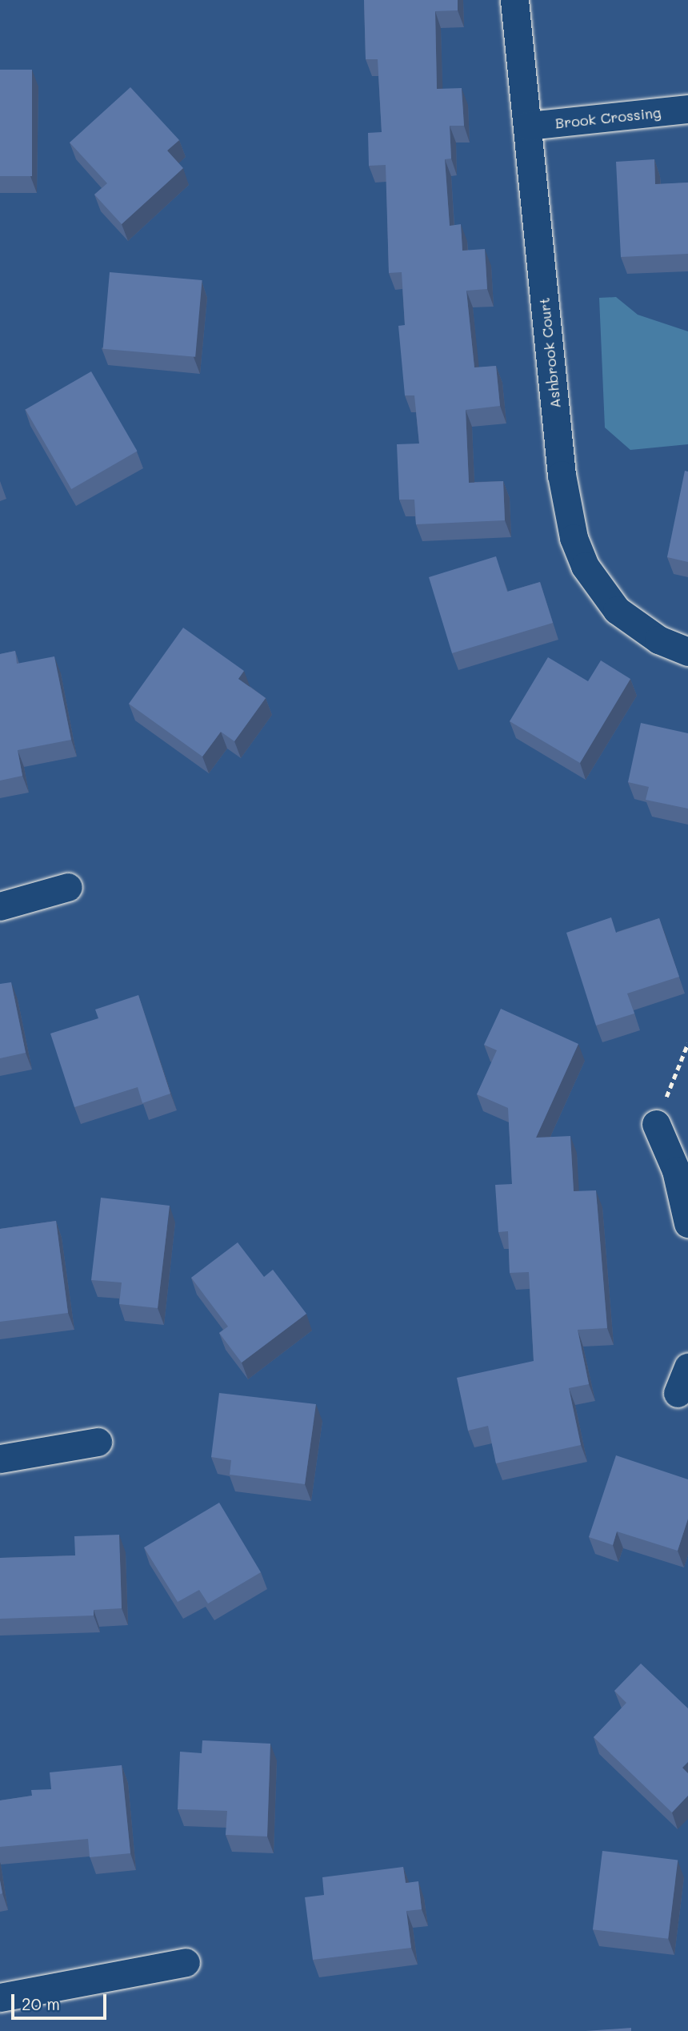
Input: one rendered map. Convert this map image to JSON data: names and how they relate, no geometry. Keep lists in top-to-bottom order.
{
  "streets": {
    "street": ["Brook Crossing", "Ashbrook Court"]
  },
  "crossings": [
    ["Brook Crossing", "Ashbrook Court"]
  ],
  "scale_bar": "20 m"
}
